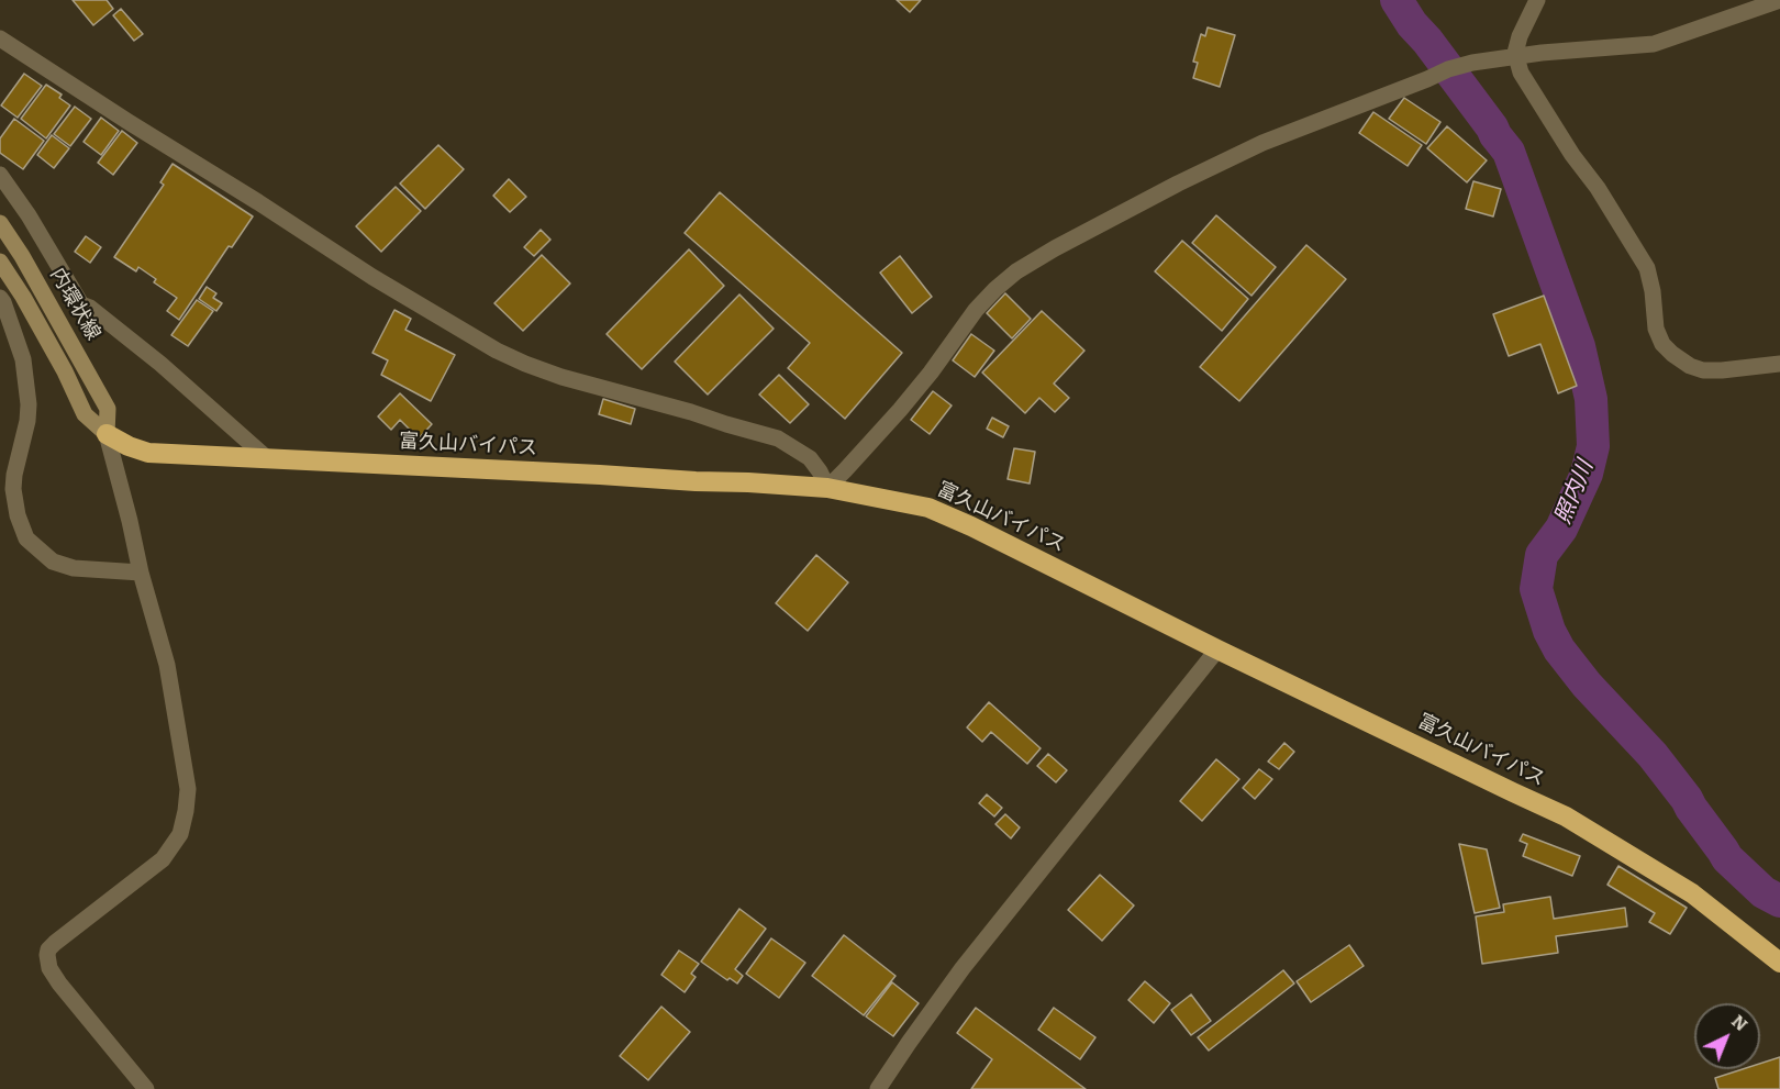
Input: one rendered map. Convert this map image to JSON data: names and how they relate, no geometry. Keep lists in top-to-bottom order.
{
  "streets": {
    "highway": ["富久山バイパス"],
    "main road": ["内環状線"]
  },
  "crossings": [
    ["内環状線", "富久山バイパス"]
  ],
  "water": ["照内川"],
  "north": "top right"
}
